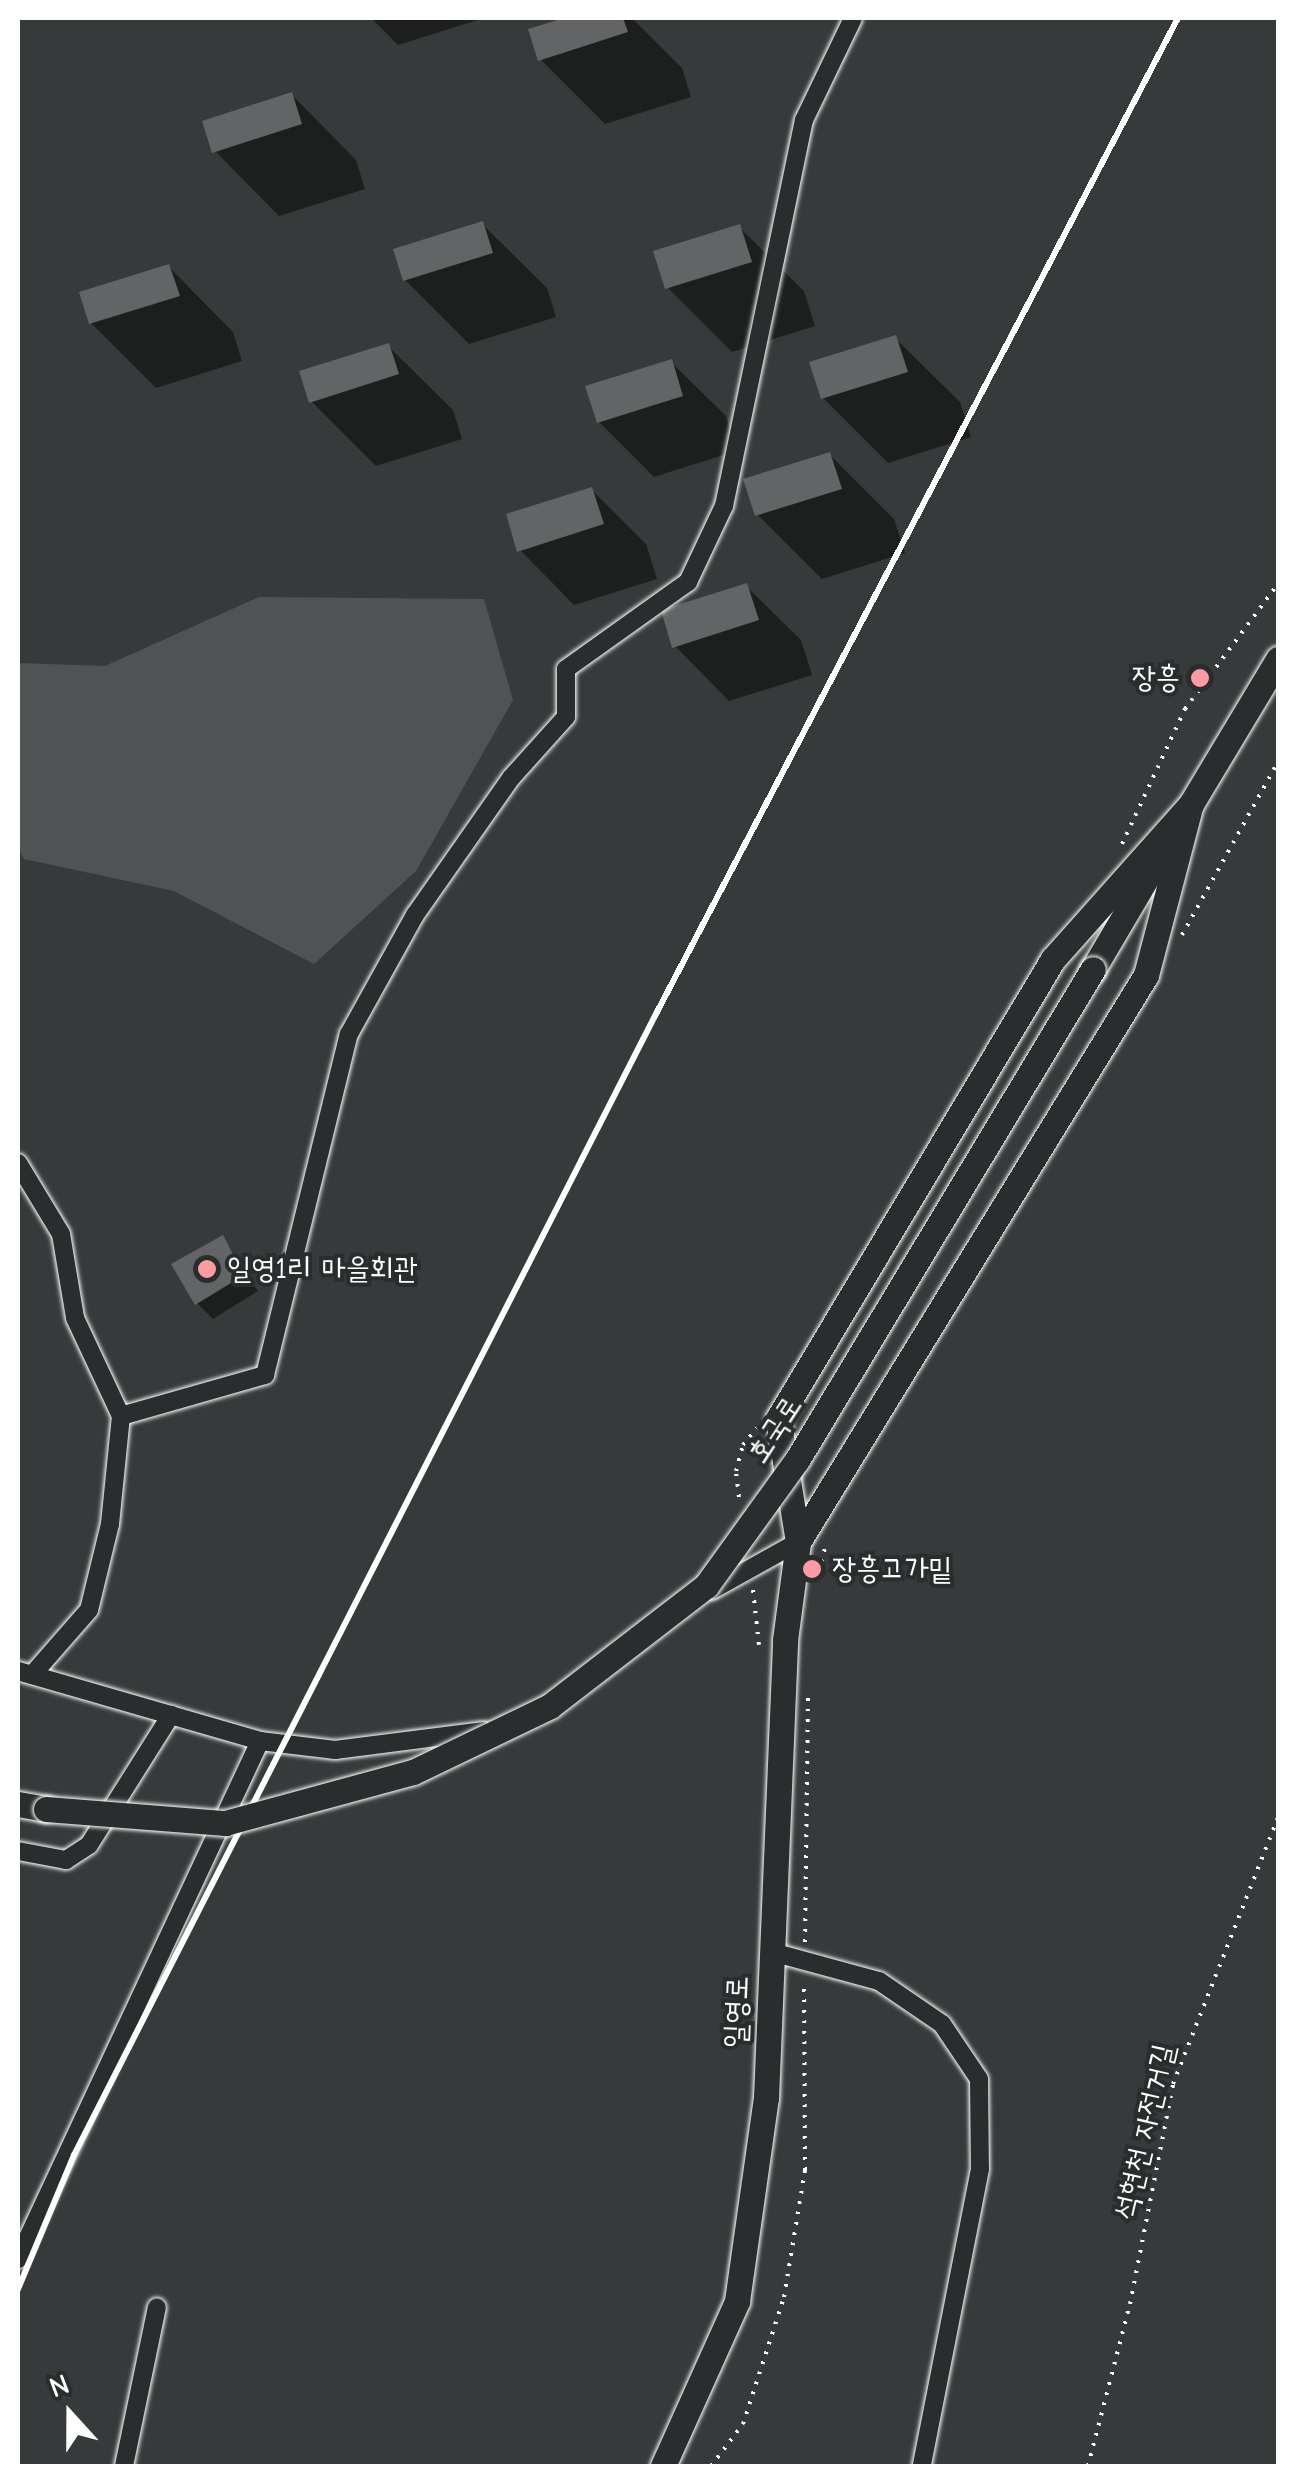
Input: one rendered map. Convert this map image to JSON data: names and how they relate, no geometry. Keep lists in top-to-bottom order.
{
  "streets": {
    "main road": ["호국로", "일영로"],
    "path": ["석현천 자전거길"]
  },
  "places": ["장흥", "일영1리 마을회관", "장흥고가밑"],
  "north": "top"
}
